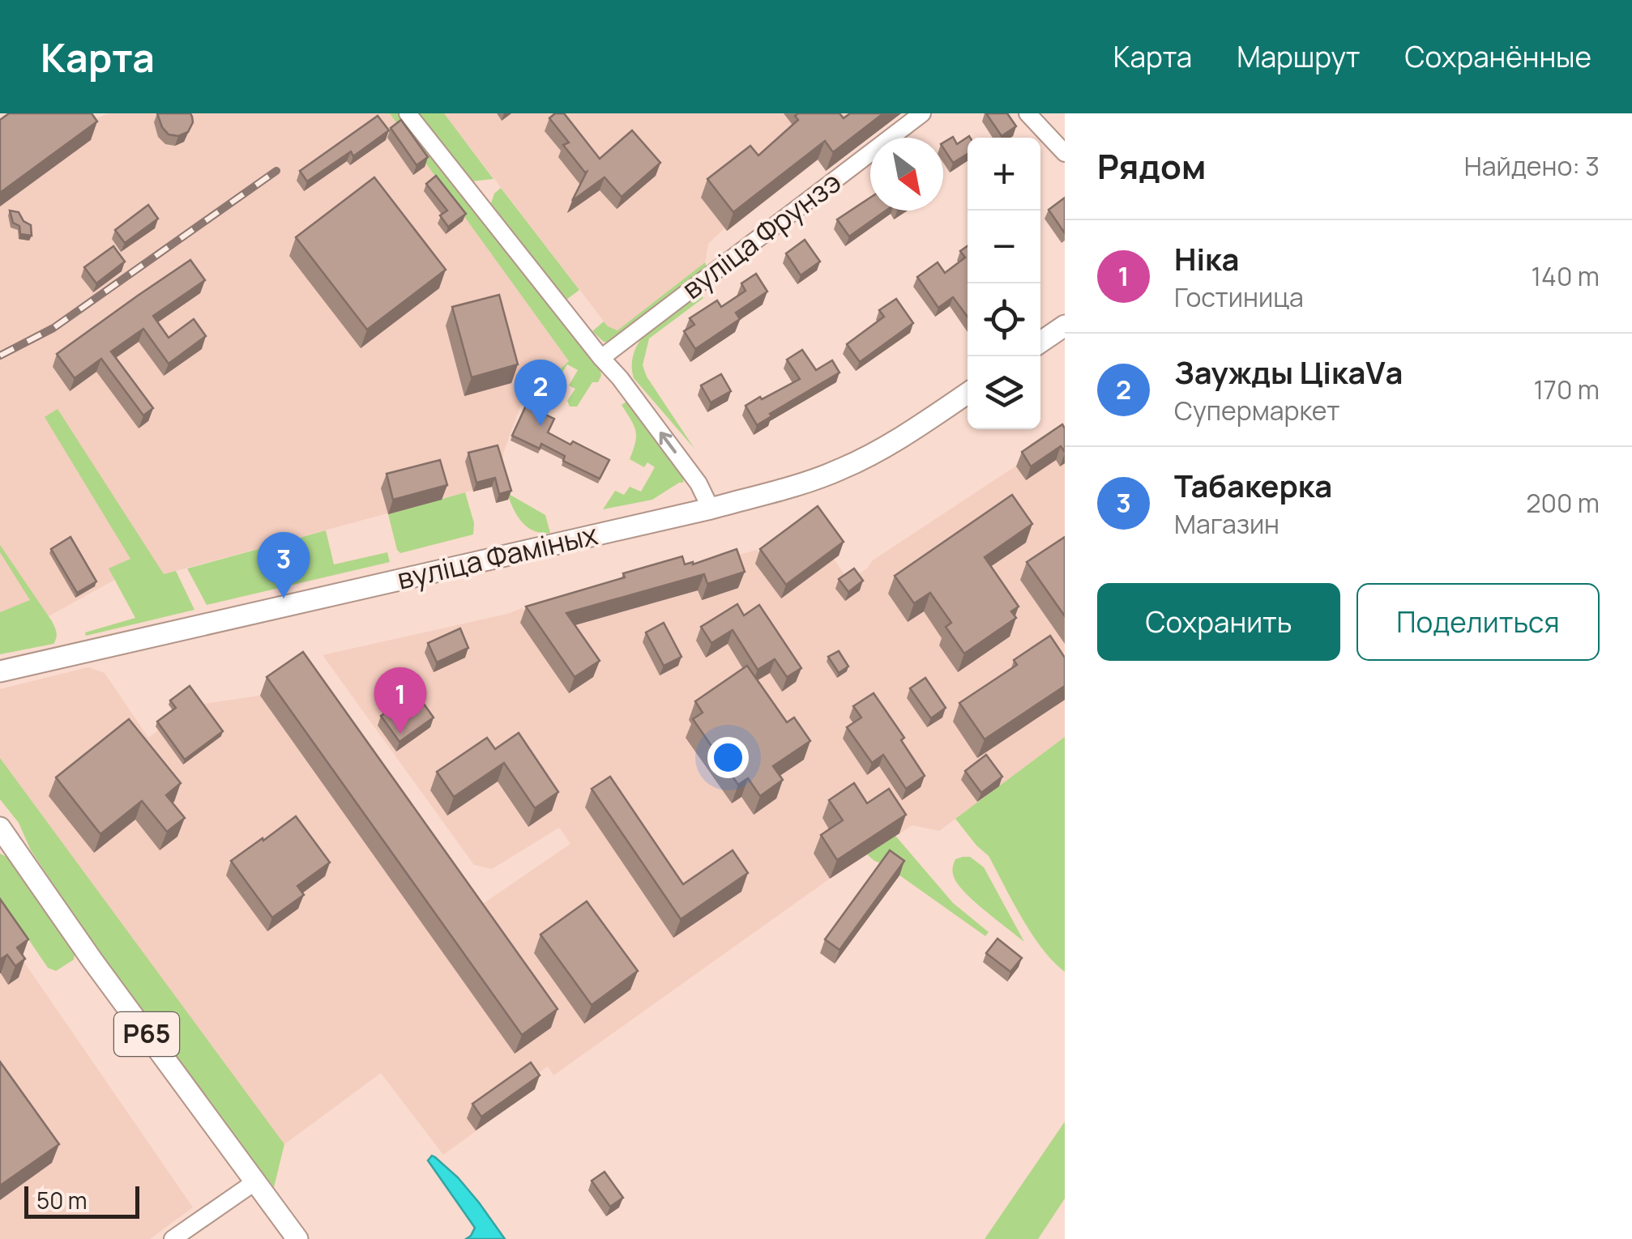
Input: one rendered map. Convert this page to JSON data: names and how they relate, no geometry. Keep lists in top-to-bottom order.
{
  "streets": {
    "main road": ["вуліца Фаміных", "Р65"],
    "street": ["вуліца Фрунзэ"]
  },
  "scale_bar": "50 m",
  "north": "bottom right",
  "page": {
    "header": "Карта",
    "nav": ["Карта", "Маршрут", "Сохранённые"],
    "heading": ["Рядом", "Найдено: 3"],
    "map_buttons": ["+", "−"],
    "list": [
      {
        "mark": "1",
        "name": "Ніка",
        "note": "Гостиница",
        "value": "140 m"
      },
      {
        "mark": "2",
        "name": "Заужды ЦікаVа",
        "note": "Супермаркет",
        "value": "170 m"
      },
      {
        "mark": "3",
        "name": "Табакерка",
        "note": "Магазин",
        "value": "200 m"
      }
    ],
    "pins": ["2", "3", "1"],
    "buttons": ["Сохранить", "Поделиться"],
    "scale": "50 m"
  }
}
